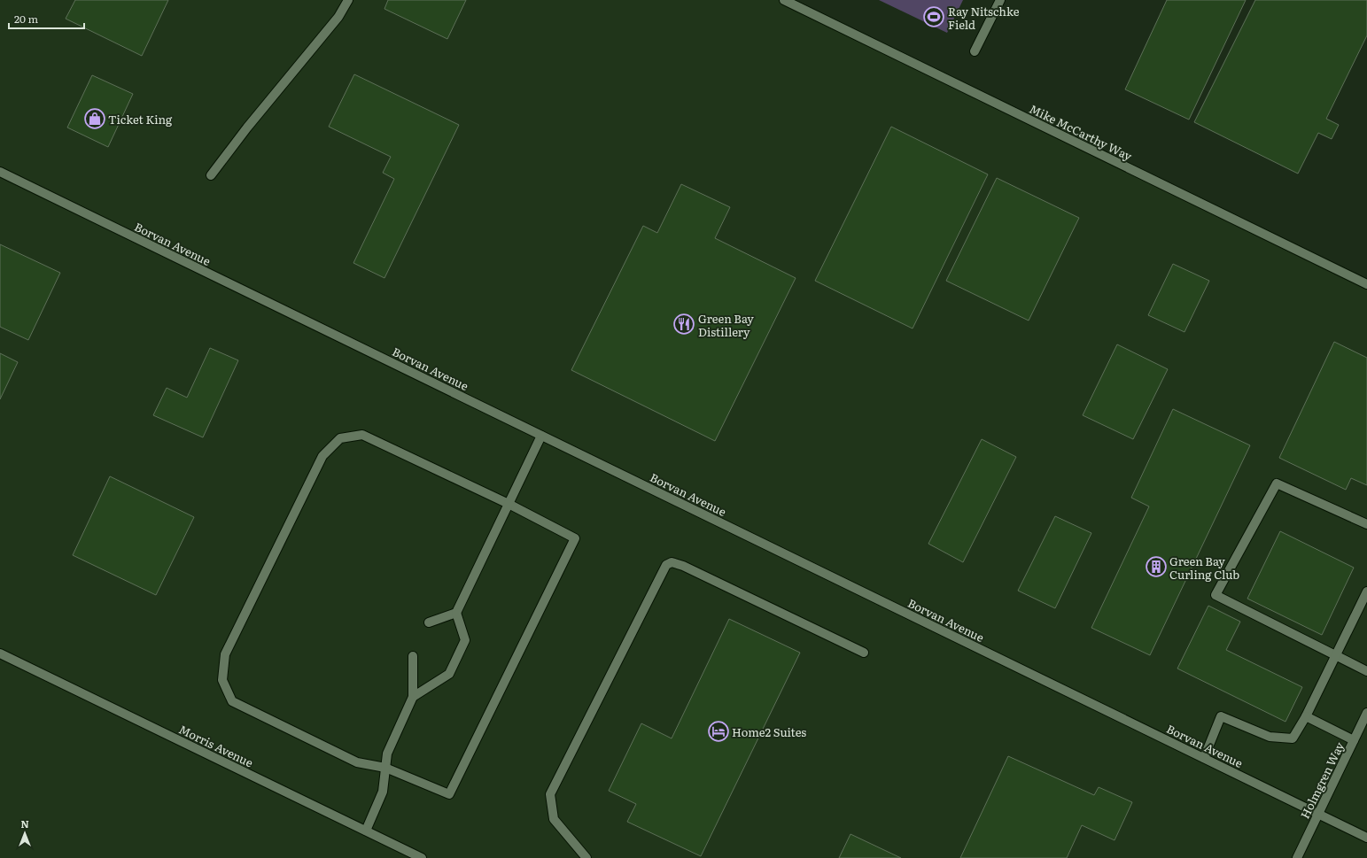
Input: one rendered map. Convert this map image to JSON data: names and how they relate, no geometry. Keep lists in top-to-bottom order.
{
  "streets": {
    "street": [
      "Mike McCarthy Way",
      "Borvan Avenue",
      "Morris Avenue",
      "Holmgren Way"
    ]
  },
  "crossings": [
    ["Borvan Avenue", "Holmgren Way"]
  ],
  "places": {
    "sports": ["Ray Nitschke Field"],
    "shop": ["Ticket King"],
    "restaurant": ["Green Bay Distillery"],
    "building": ["Green Bay Curling Club"],
    "hotel": ["Home2 Suites"]
  },
  "scale_bar": "20 m",
  "north": "top"
}
